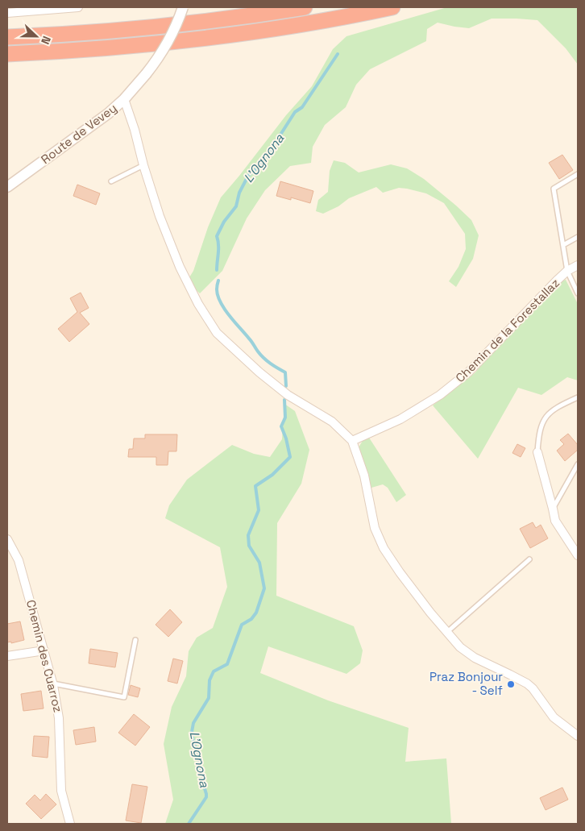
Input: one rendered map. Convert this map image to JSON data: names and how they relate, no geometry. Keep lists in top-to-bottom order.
{
  "streets": {
    "street": ["Route de Vevey", "Chemin de la Forestallaz", "Chemin des Cuarroz"]
  },
  "water": ["L'Ognona"],
  "places": ["Praz Bonjour - Self"],
  "north": "right"
}
